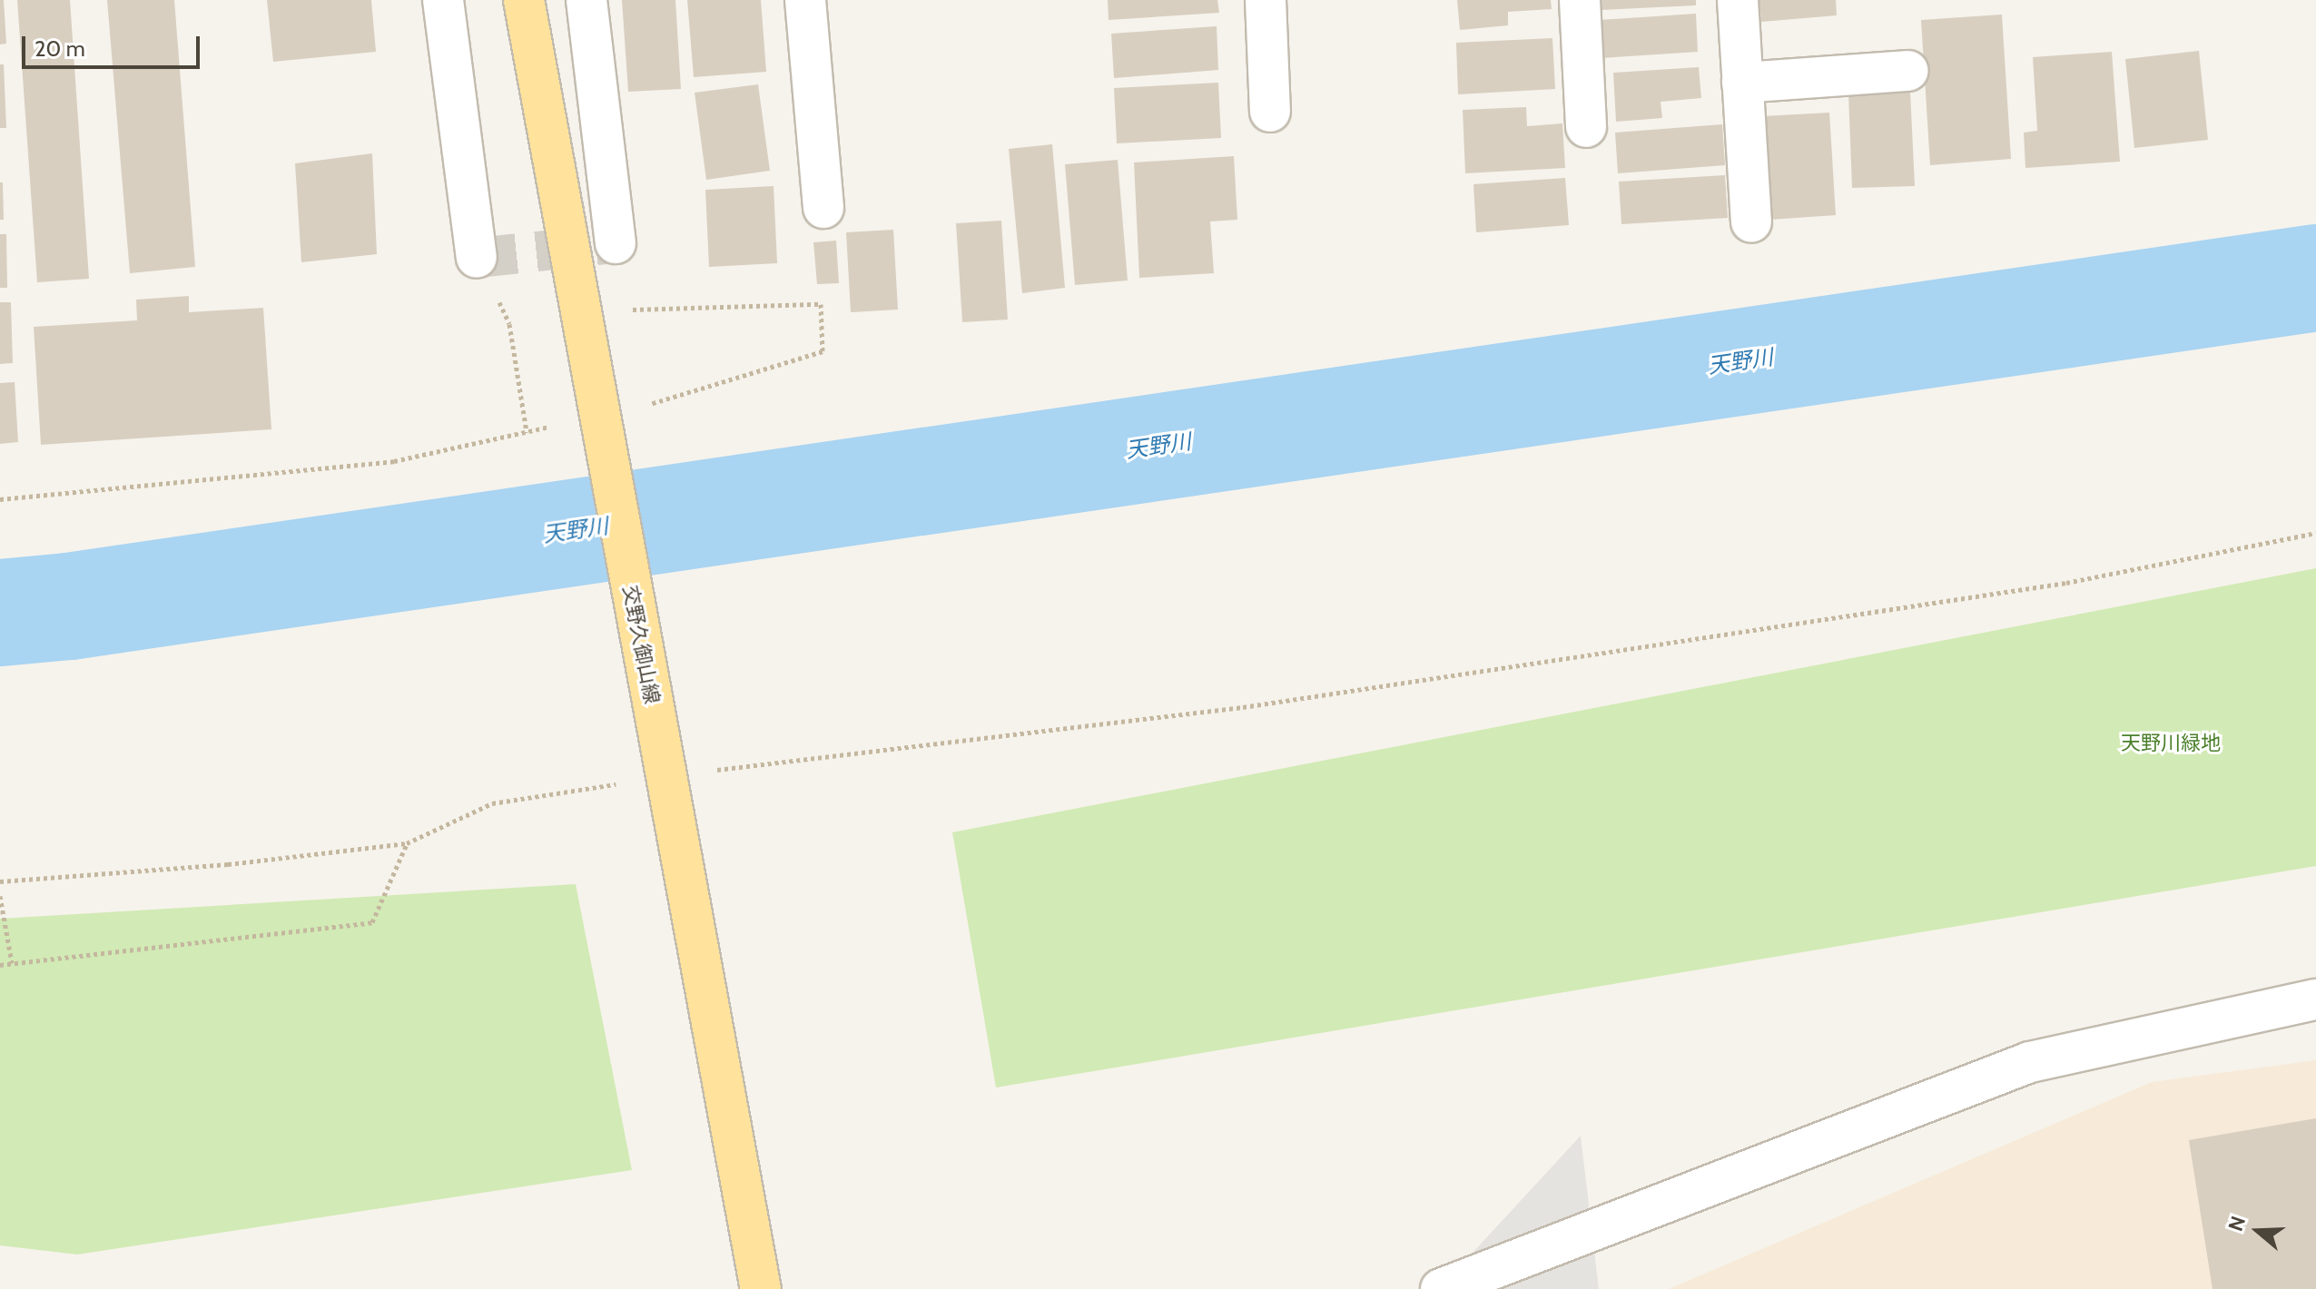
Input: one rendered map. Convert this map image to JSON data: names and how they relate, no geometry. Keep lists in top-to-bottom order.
{
  "streets": {
    "main road": ["交野久御山線"]
  },
  "water": ["天野川"],
  "parks": ["天野川緑地"],
  "scale_bar": "20 m",
  "north": "left"
}
